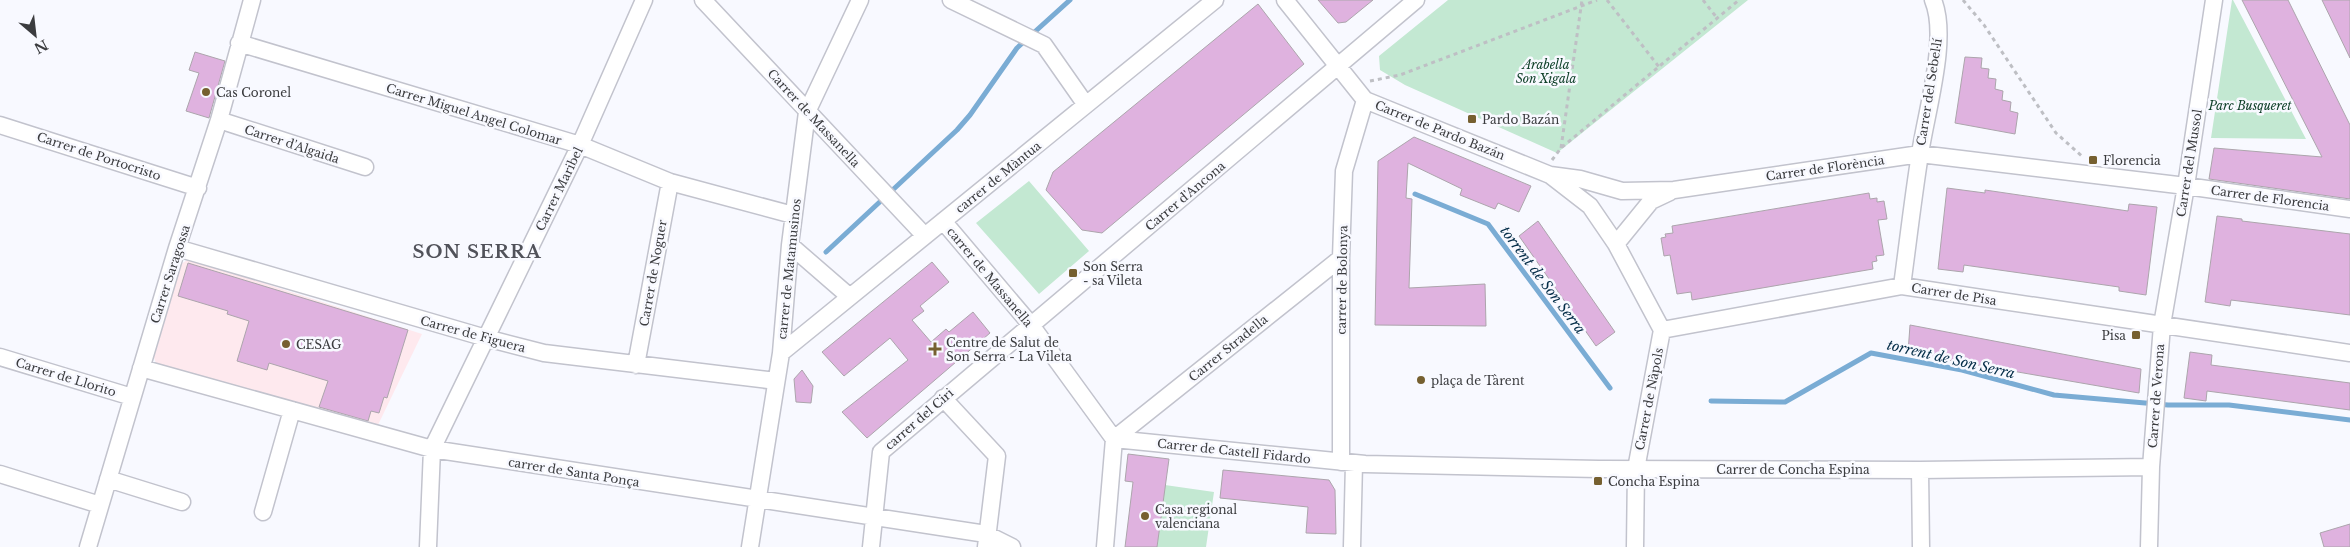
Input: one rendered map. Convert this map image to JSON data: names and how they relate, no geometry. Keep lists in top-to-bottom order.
{
  "streets": {
    "street": [
      "Carrer del Sebel·lí",
      "Carrer Miguel Angel Colomar",
      "Carrer de Massanella",
      "Carrer de Pardo Bazán",
      "Carrer d'Algaida",
      "Carrer de Portocristo",
      "Carrer del Mussol",
      "Carrer de Florència",
      "carrer de Màntua",
      "Carrer Maribel",
      "Carrer d'Ancona",
      "Carrer de Florencia",
      "carrer de Matamusinos",
      "Carrer de Noguer",
      "Carrer Saragossa",
      "carrer de Massanella",
      "carrer de Bolonya",
      "Carrer de Pisa",
      "Carrer de Figuera",
      "Carrer Stradella",
      "Carrer de Llorito",
      "Carrer de Verona",
      "Carrer de Nàpols",
      "carrer del Ciri",
      "Carrer de Castell Fidardo",
      "Carrer de Concha Espina",
      "carrer de Santa Ponça"
    ]
  },
  "crossings": [
    ["Carrer del Sebel·lí", "Carrer de Florència"],
    ["Carrer del Sebel·lí", "Carrer de Pisa"],
    ["Carrer Miguel Angel Colomar", "Carrer Maribel"],
    ["Carrer Miguel Angel Colomar", "carrer de Matamusinos"],
    ["Carrer Miguel Angel Colomar", "Carrer de Noguer"],
    ["Carrer Miguel Angel Colomar", "Carrer Saragossa"],
    ["Carrer de Massanella", "carrer de Màntua"],
    ["Carrer de Massanella", "carrer de Matamusinos"],
    ["Carrer de Pardo Bazán", "Carrer de Florència"],
    ["Carrer de Pardo Bazán", "Carrer d'Ancona"],
    ["Carrer de Pardo Bazán", "carrer de Bolonya"],
    ["Carrer d'Algaida", "Carrer Saragossa"],
    ["Carrer de Portocristo", "Carrer Saragossa"],
    ["Carrer del Mussol", "Carrer de Florencia"],
    ["Carrer del Mussol", "Carrer de Pisa"],
    ["Carrer del Mussol", "Carrer de Verona"],
    ["Carrer de Florència", "Carrer de Florencia"],
    ["carrer de Màntua", "carrer de Matamusinos"],
    ["carrer de Màntua", "carrer de Massanella"],
    ["Carrer Maribel", "Carrer de Figuera"],
    ["Carrer Maribel", "carrer de Santa Ponça"],
    ["Carrer d'Ancona", "carrer de Massanella"],
    ["Carrer d'Ancona", "carrer del Ciri"],
    ["carrer de Matamusinos", "Carrer de Figuera"],
    ["carrer de Matamusinos", "carrer de Santa Ponça"],
    ["Carrer de Noguer", "Carrer de Figuera"],
    ["Carrer Saragossa", "Carrer de Figuera"],
    ["Carrer Saragossa", "Carrer de Llorito"],
    ["Carrer Saragossa", "carrer de Santa Ponça"],
    ["carrer de Massanella", "Carrer Stradella"],
    ["carrer de Massanella", "carrer del Ciri"],
    ["carrer de Massanella", "Carrer de Castell Fidardo"],
    ["carrer de Bolonya", "Carrer Stradella"],
    ["carrer de Bolonya", "Carrer de Castell Fidardo"],
    ["carrer de Bolonya", "Carrer de Concha Espina"],
    ["Carrer de Pisa", "Carrer de Verona"],
    ["Carrer de Pisa", "Carrer de Nàpols"],
    ["Carrer Stradella", "Carrer de Castell Fidardo"],
    ["Carrer de Verona", "Carrer de Concha Espina"],
    ["Carrer de Nàpols", "Carrer de Concha Espina"],
    ["carrer del Ciri", "carrer de Santa Ponça"],
    ["Carrer de Castell Fidardo", "Carrer de Concha Espina"]
  ],
  "districts": ["SON SERRA"],
  "water": ["torrent de Son Serra"],
  "parks": ["Arabella Son Xigala", "Parc Busqueret"],
  "places": {
    "other": [
      "Cas Coronel",
      "CESAG",
      "plaça de Tàrent",
      "Casa regional valenciana"
    ],
    "transit": [
      "Pardo Bazán",
      "Florencia",
      "Son Serra - sa Vileta",
      "Pisa",
      "Concha Espina"
    ],
    "health": ["Centre de Salut de Son Serra - La Vileta"]
  },
  "north": "bottom right"
}
